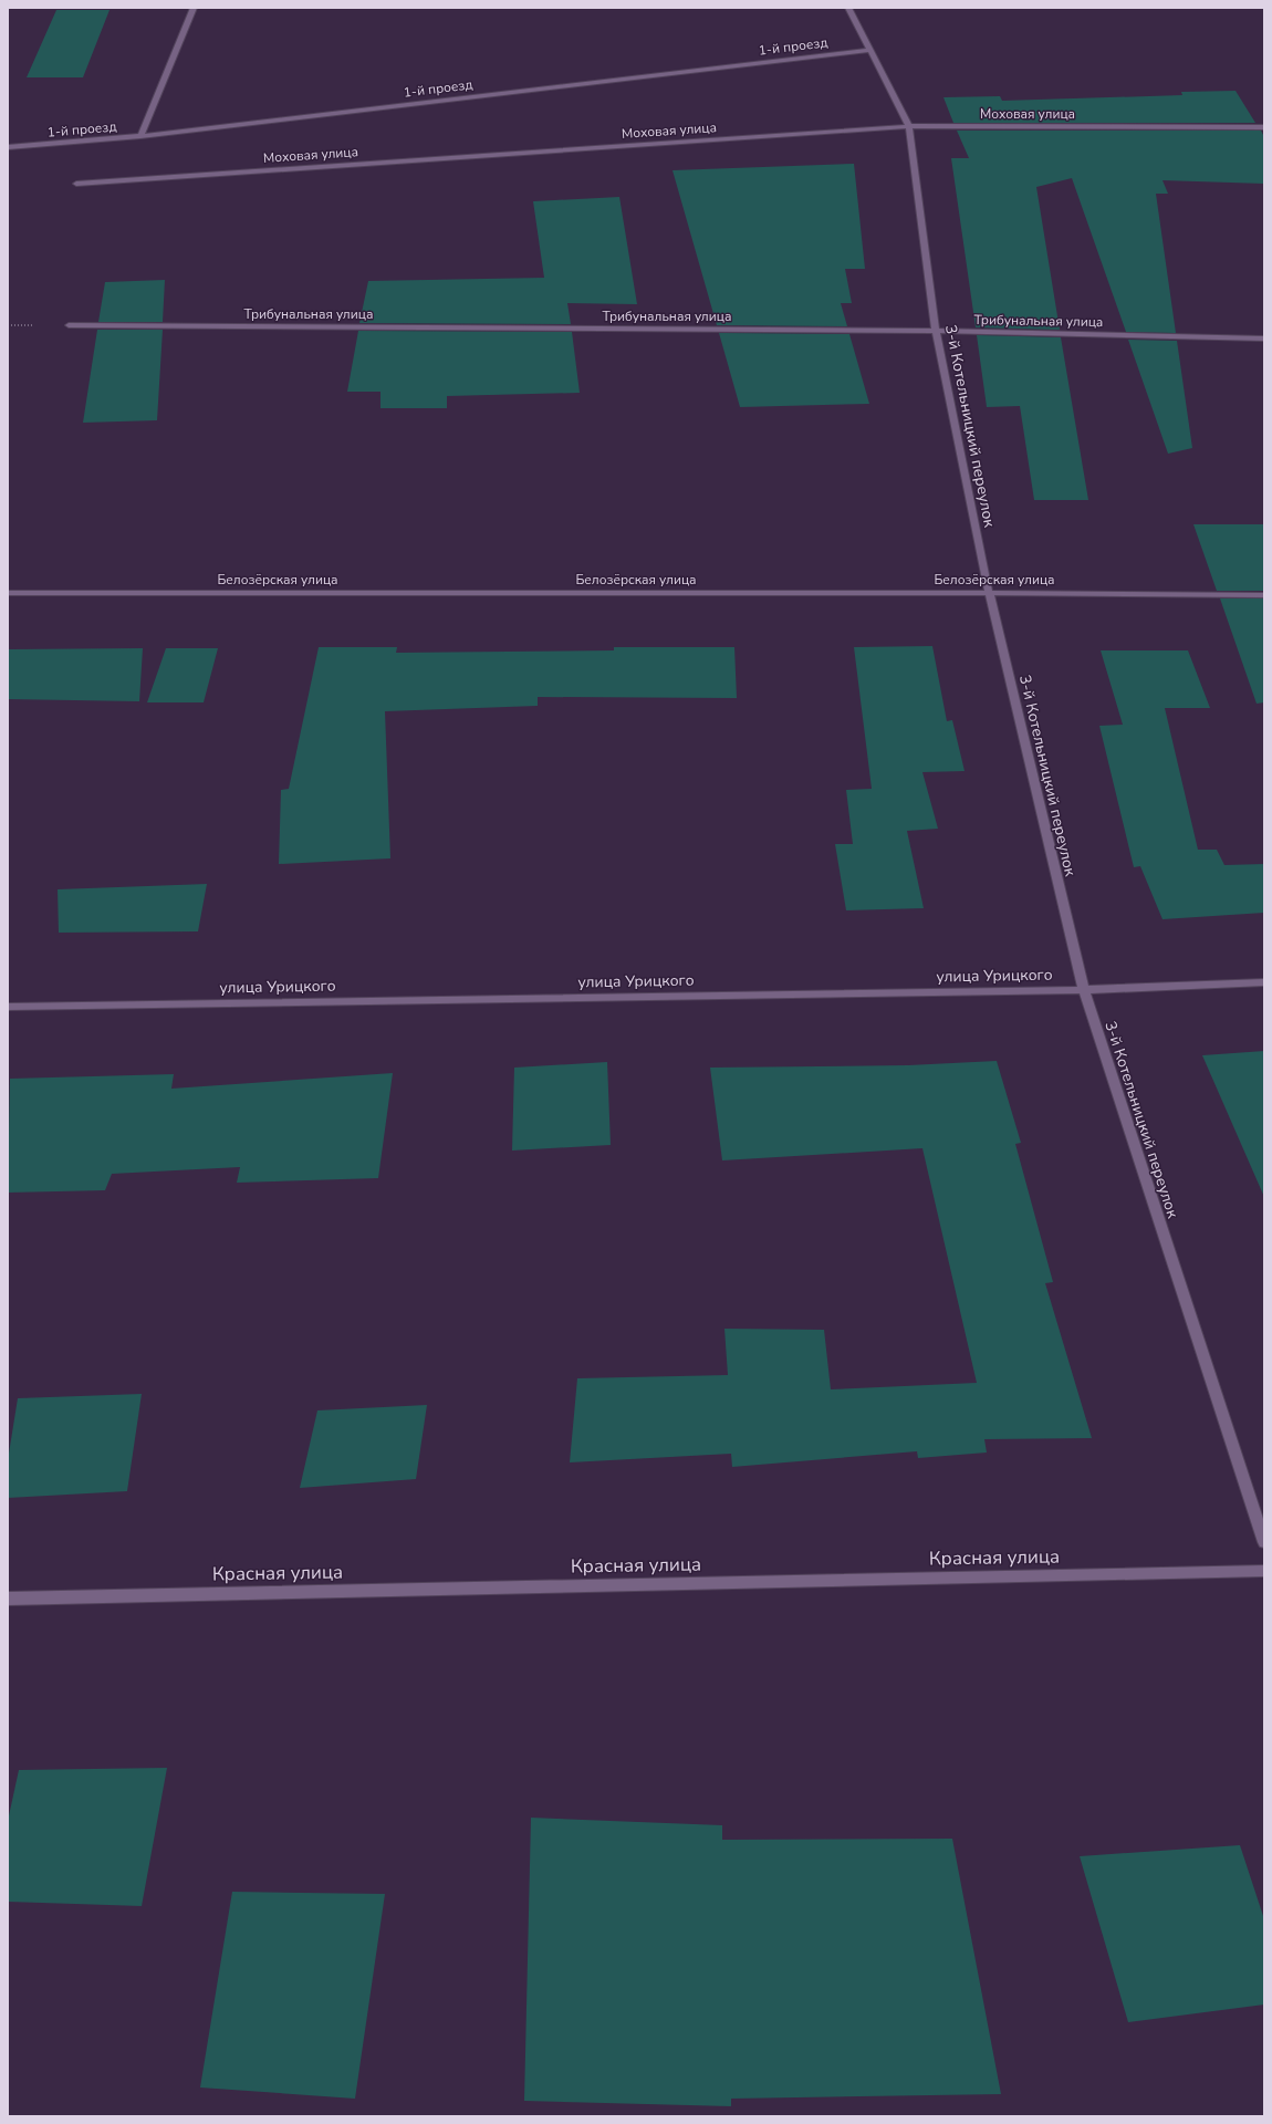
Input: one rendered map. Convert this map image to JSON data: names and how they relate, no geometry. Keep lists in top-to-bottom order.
{
  "streets": {
    "street": [
      "1-й проезд",
      "Моховая улица",
      "Трибунальная улица",
      "3-й Котельницкий переулок",
      "Белозёрская улица",
      "улица Урицкого",
      "Красная улица"
    ]
  },
  "crossings": [
    ["1-й проезд", "3-й Котельницкий переулок"],
    ["Моховая улица", "3-й Котельницкий переулок"],
    ["Трибунальная улица", "3-й Котельницкий переулок"],
    ["3-й Котельницкий переулок", "Белозёрская улица"],
    ["3-й Котельницкий переулок", "улица Урицкого"]
  ]
}
